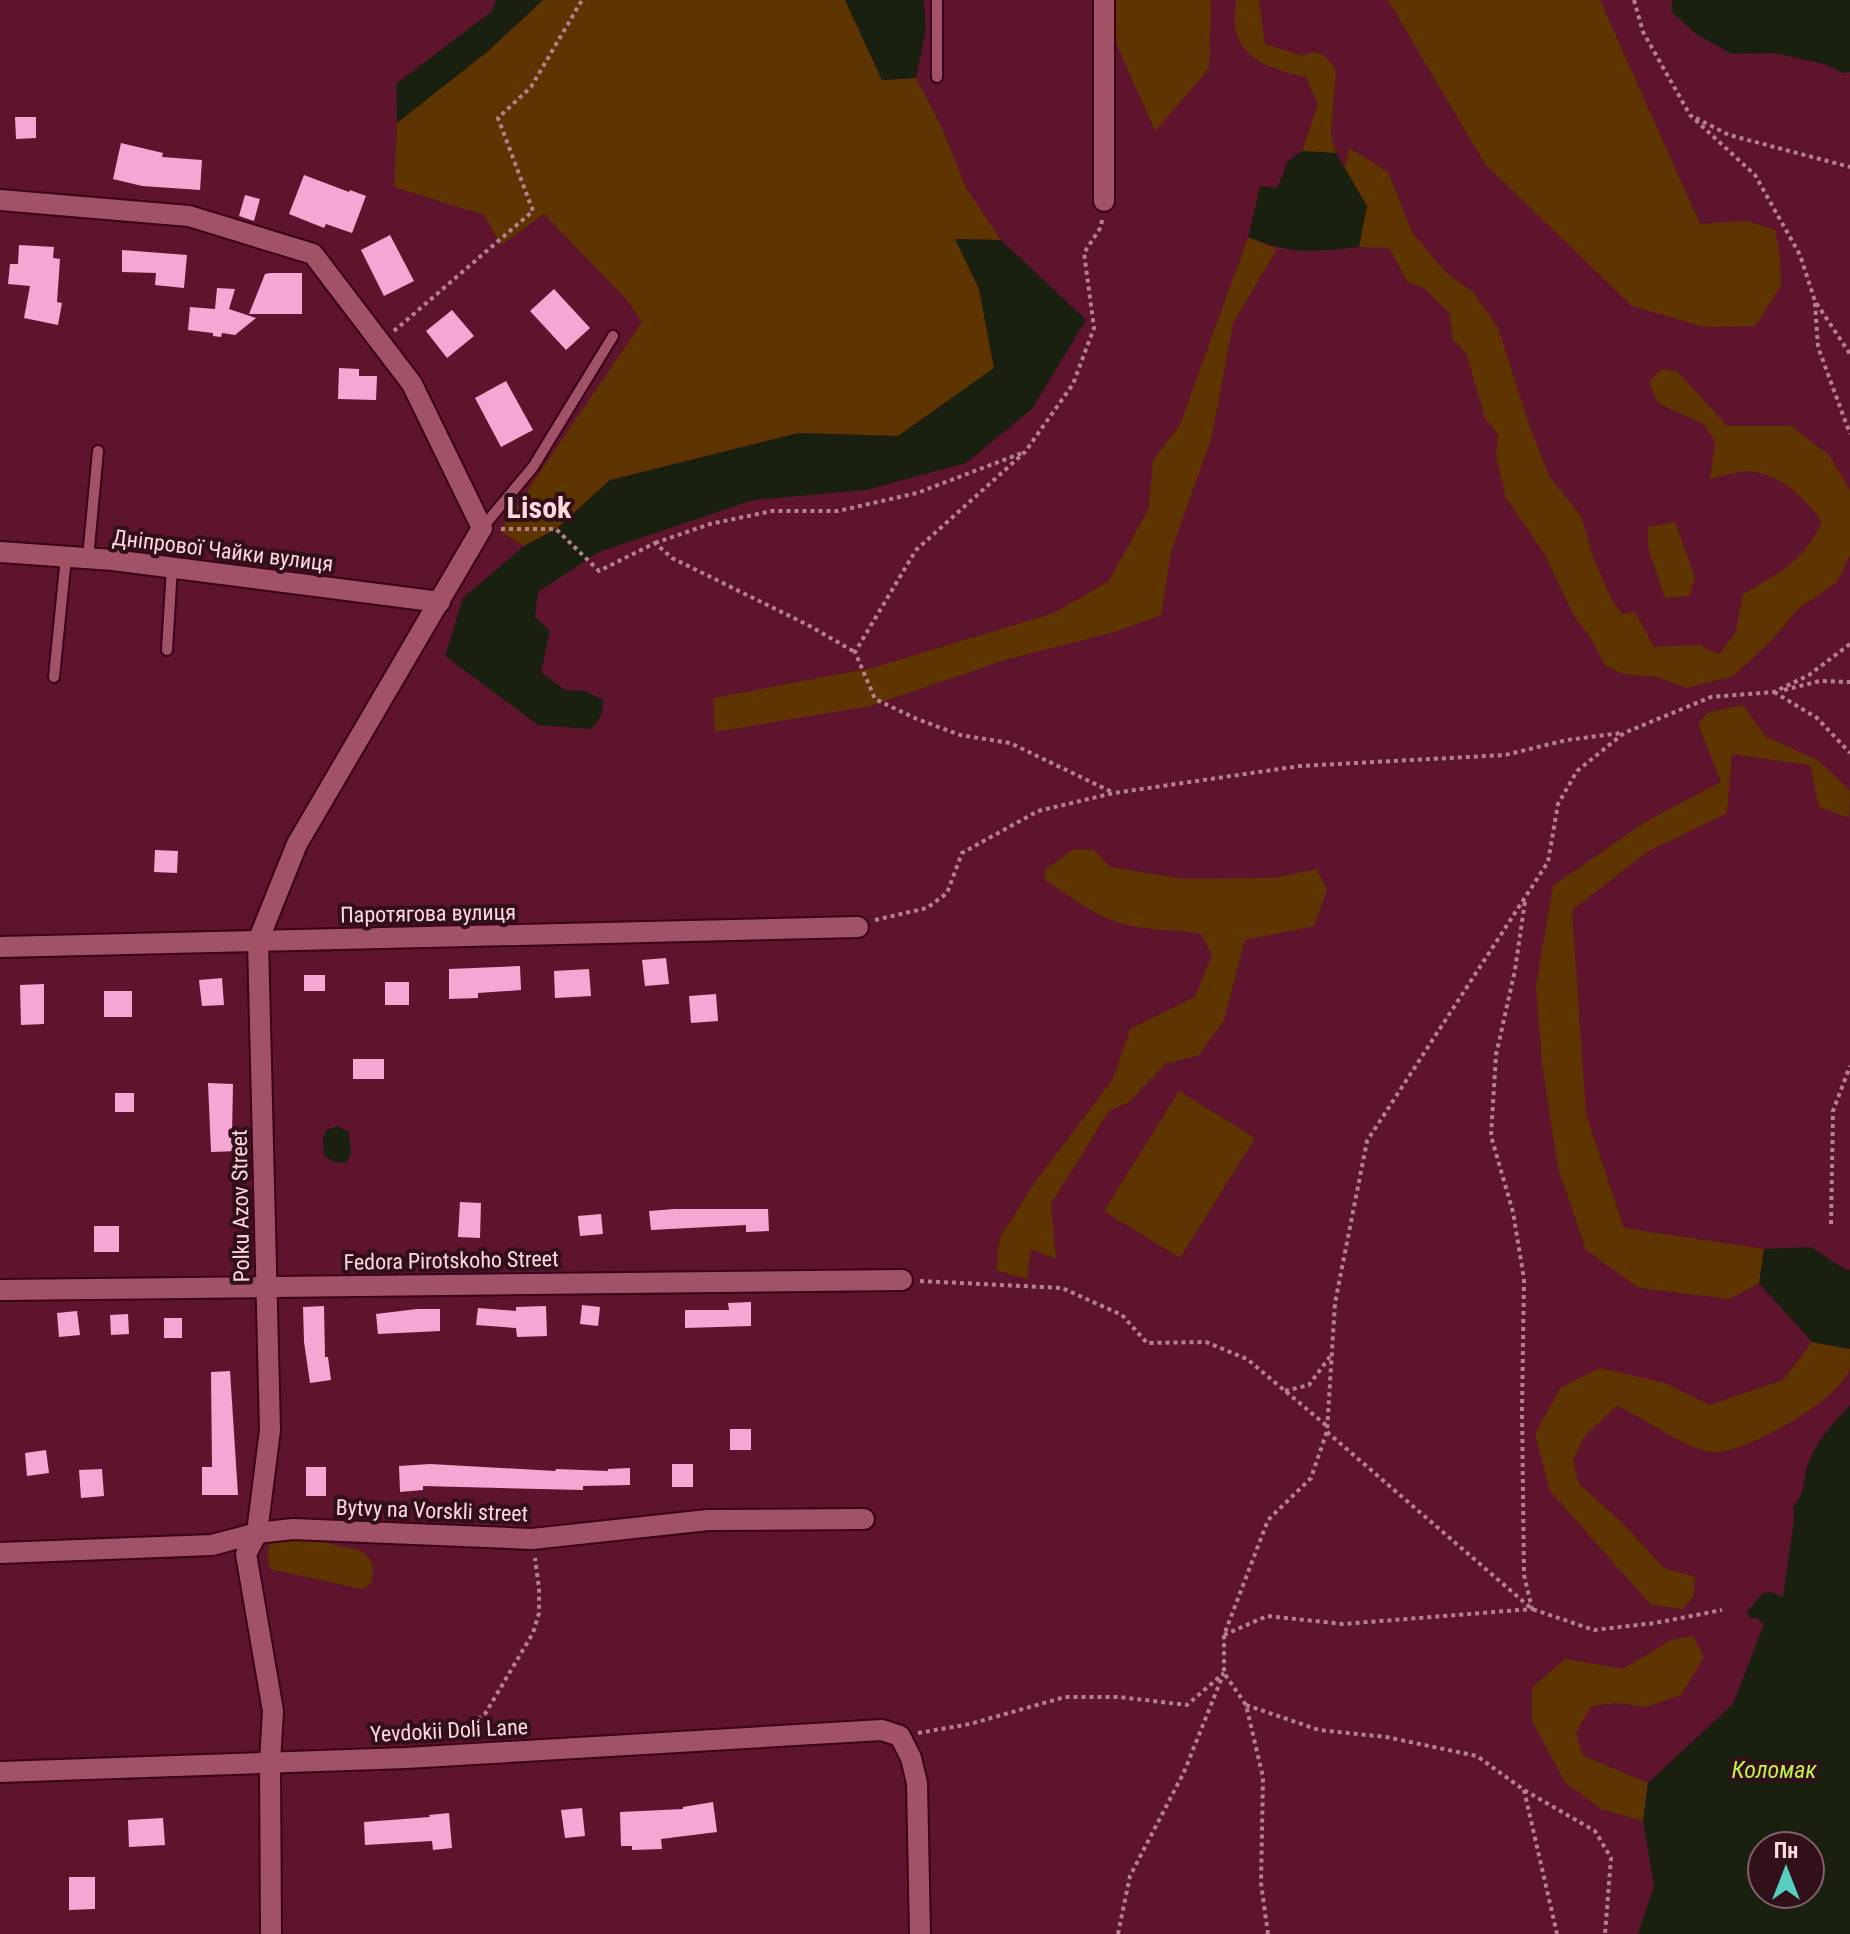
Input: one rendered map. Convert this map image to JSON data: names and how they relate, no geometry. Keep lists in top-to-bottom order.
{
  "streets": {
    "street": [
      "Дніпрової Чайки вулиця",
      "Паротягова вулиця",
      "Polku Azov Street",
      "Fedora Pirotskoho Street",
      "Bytvy na Vorskli street",
      "Yevdokii Doli Lane"
    ]
  },
  "crossings": [
    ["Дніпрової Чайки вулиця", "Polku Azov Street"],
    ["Паротягова вулиця", "Polku Azov Street"],
    ["Polku Azov Street", "Fedora Pirotskoho Street"],
    ["Polku Azov Street", "Bytvy na Vorskli street"],
    ["Polku Azov Street", "Yevdokii Doli Lane"]
  ],
  "districts": ["Lisok"],
  "water": ["Коломак"],
  "north": "top"
}
